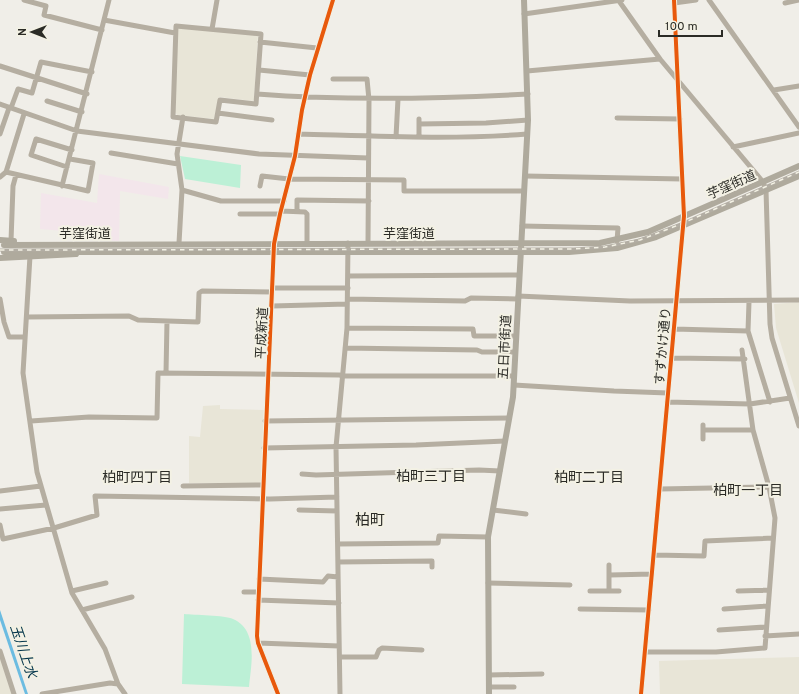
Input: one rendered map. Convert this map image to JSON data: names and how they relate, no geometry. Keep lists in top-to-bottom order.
{
  "streets": {
    "main road": ["芋窪街道", "五日市街道"],
    "street": ["平成新道", "すずかけ通り"]
  },
  "crossings": [
    ["芋窪街道", "平成新道"],
    ["芋窪街道", "すずかけ通り"],
    ["芋窪街道", "五日市街道"]
  ],
  "districts": [
    "柏町三丁目",
    "柏町四丁目",
    "柏町二丁目",
    "柏町一丁目",
    "柏町"
  ],
  "water": ["玉川上水"],
  "scale_bar": "100 m",
  "north": "left"
}
